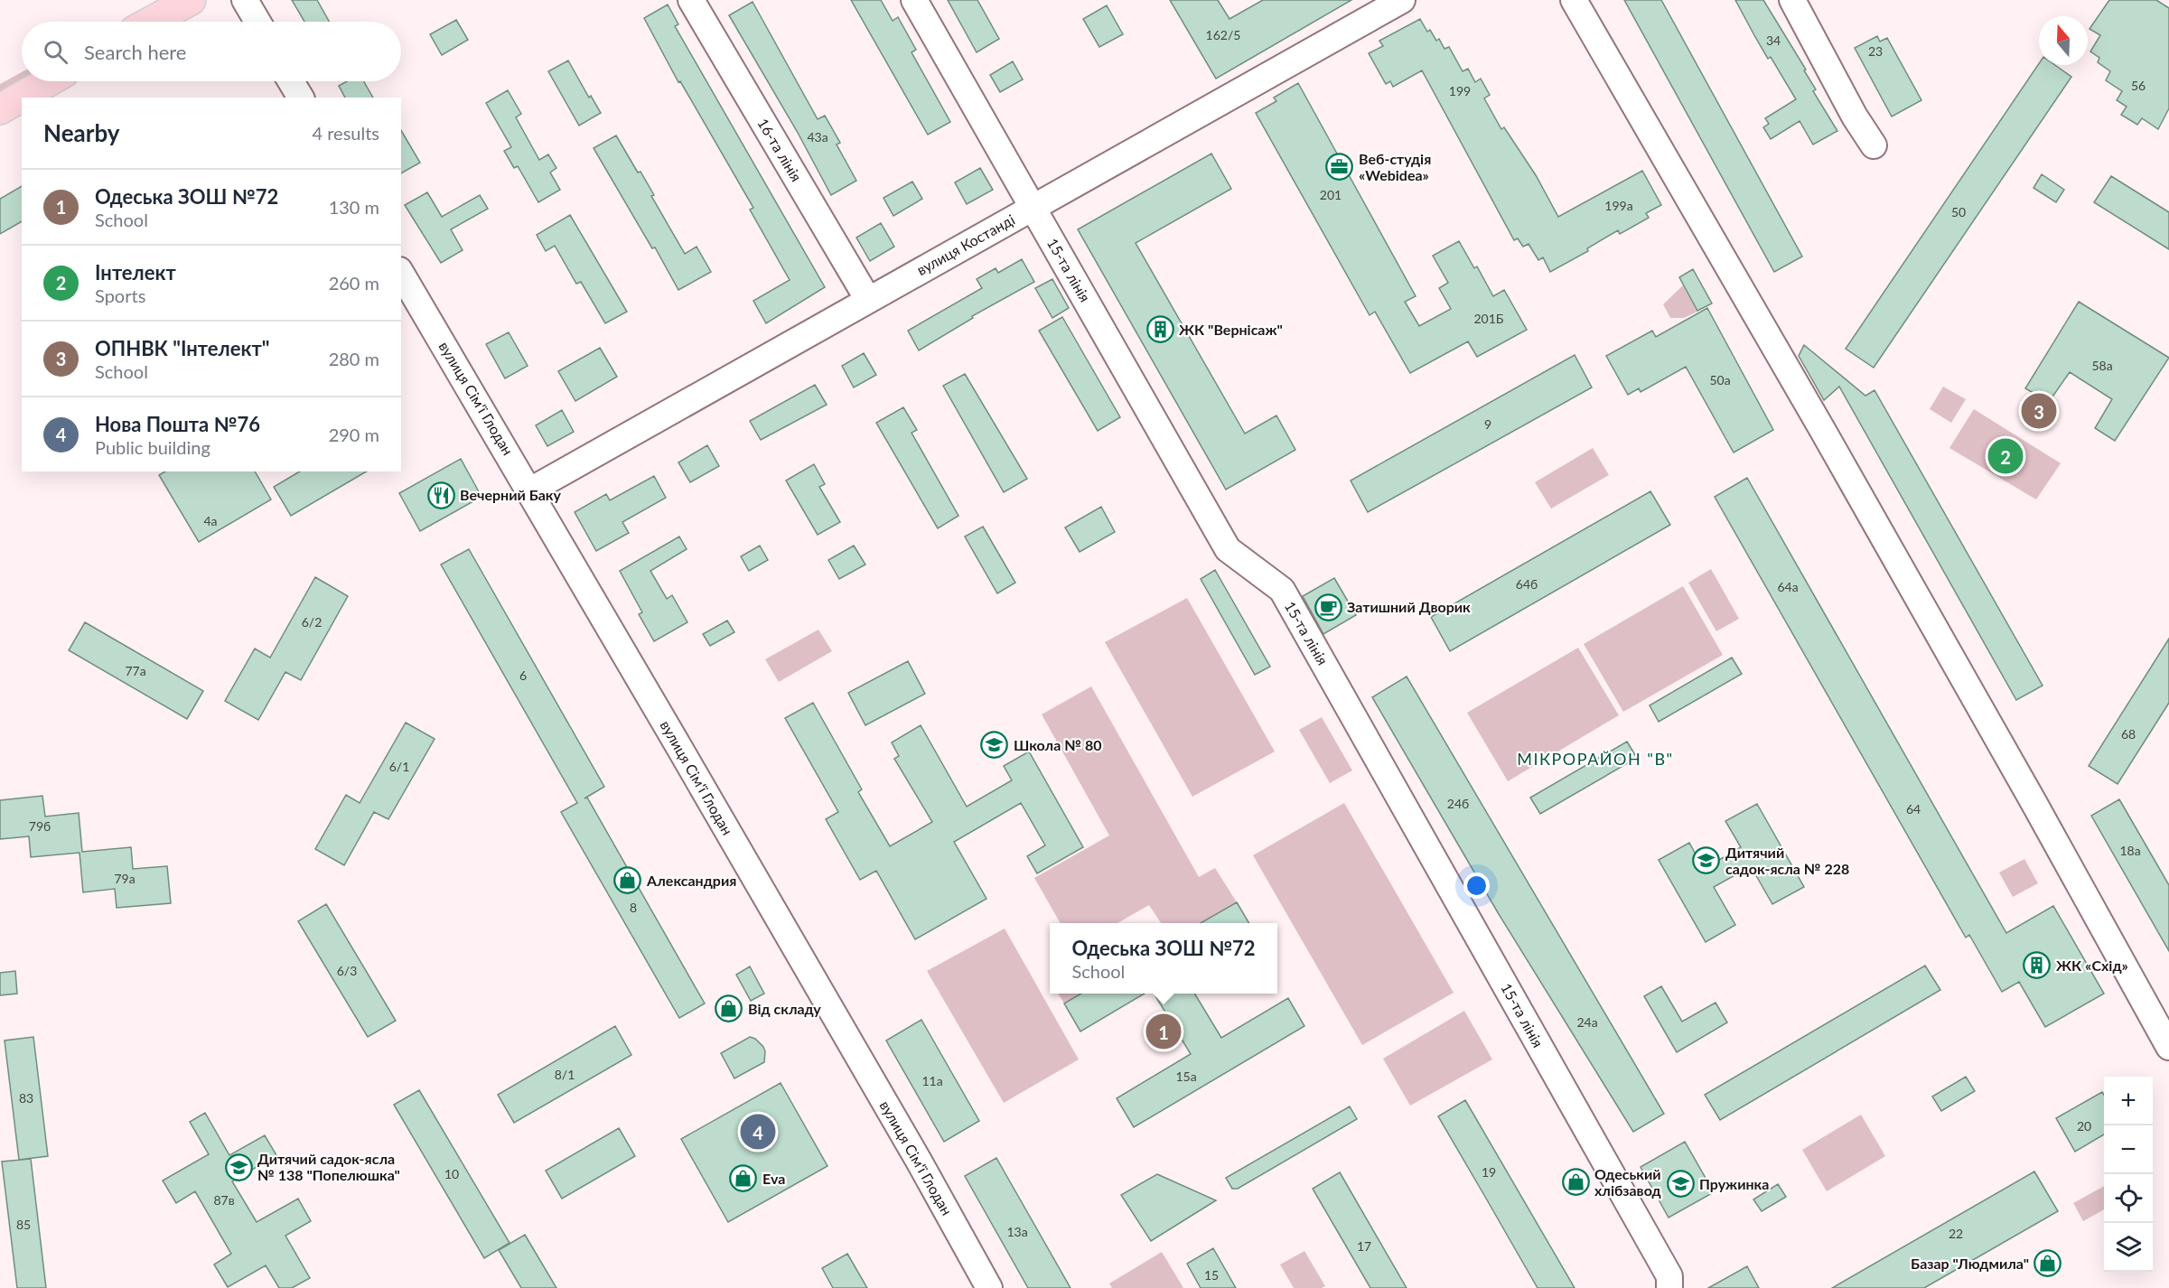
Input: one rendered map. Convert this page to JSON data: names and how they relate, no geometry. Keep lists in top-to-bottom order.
{
  "streets": {
    "street": [
      "16-та лінія",
      "вулиця Костанді",
      "15-та лінія",
      "вулиця Сім'ї Глодан"
    ]
  },
  "crossings": [
    ["16-та лінія", "вулиця Костанді"],
    ["вулиця Костанді", "15-та лінія"],
    ["вулиця Костанді", "вулиця Сім'ї Глодан"]
  ],
  "districts": ["МІКРОРАЙОН \"В\""],
  "places": {
    "office": ["Веб-студія «Webidea»"],
    "building": ["ЖК \"Вернісаж\"", "ЖК «Схід»"],
    "restaurant": ["Вечерний Баку"],
    "cafe": ["Затишний Дворик"],
    "school or university": [
      "Школа № 80",
      "Дитячий садок-ясла № 228",
      "Дитячий садок-ясла № 138 \"Попелюшка\"",
      "Пружинка"
    ],
    "shop": [
      "Александрия",
      "Від складу",
      "Eva",
      "Одеський хлібзавод",
      "Базар \"Людмила\""
    ]
  },
  "house_numbers": [
    "162/5",
    "34",
    "23",
    "56",
    "199",
    "43а",
    "201",
    "199а",
    "50",
    "201Б",
    "58а",
    "50а",
    "9",
    "4а",
    "64б",
    "64а",
    "6/2",
    "77а",
    "6",
    "68",
    "6/1",
    "24б",
    "64",
    "79б",
    "18а",
    "79а",
    "8",
    "6/3",
    "24а",
    "8/1",
    "15а",
    "11а",
    "83",
    "20",
    "19",
    "10",
    "87в",
    "85",
    "13а",
    "22",
    "17",
    "15"
  ],
  "north": "top",
  "page": {
    "search": "Search here",
    "heading": ["Nearby", "4 results"],
    "list": [
      {
        "mark": "1",
        "name": "Одеська ЗОШ №72",
        "note": "School",
        "value": "130 m"
      },
      {
        "mark": "2",
        "name": "Інтелект",
        "note": "Sports",
        "value": "260 m"
      },
      {
        "mark": "3",
        "name": "ОПНВК \"Інтелект\"",
        "note": "School",
        "value": "280 m"
      },
      {
        "mark": "4",
        "name": "Нова Пошта №76",
        "note": "Public building",
        "value": "290 m"
      }
    ],
    "pins": [
      "3",
      "2",
      "1",
      "4"
    ],
    "popup": ["Одеська ЗОШ №72", "School"],
    "map_buttons": ["+", "−"]
  }
}
